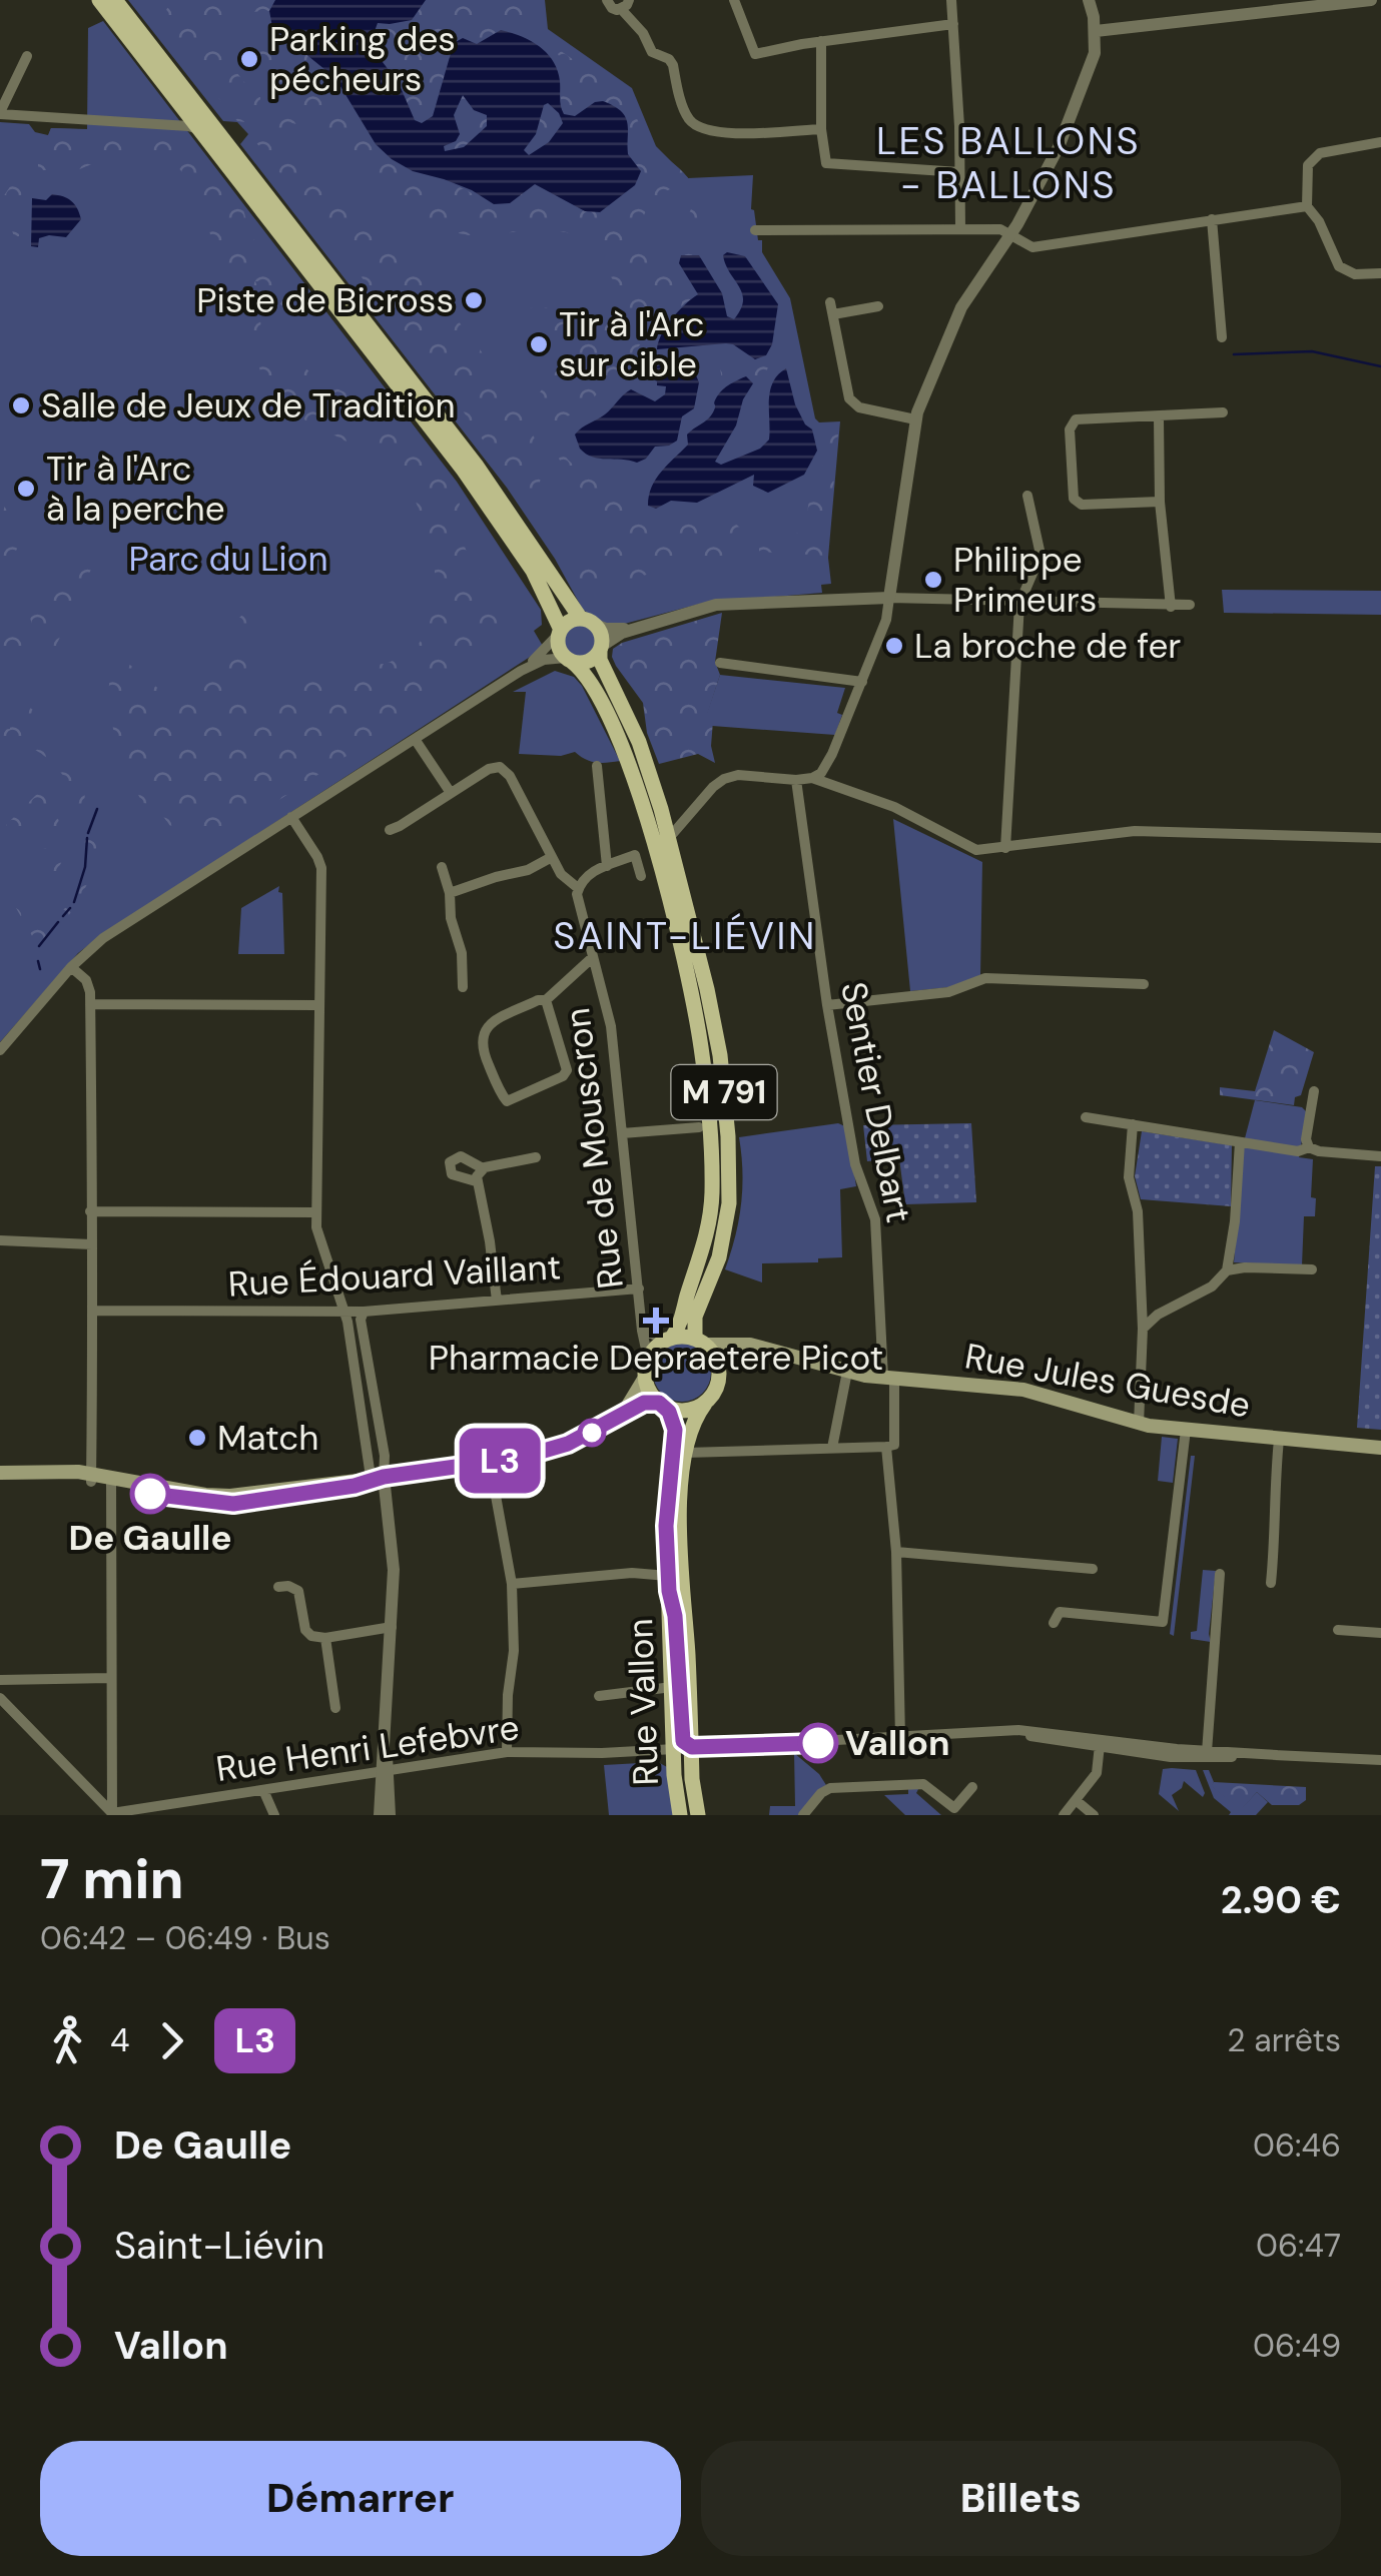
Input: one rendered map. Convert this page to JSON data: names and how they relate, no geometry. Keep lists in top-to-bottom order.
{
  "streets": {
    "main road": ["M 791", "Rue Jules Guesde", "Rue Vallon"],
    "street": [
      "Sentier Delbart",
      "Rue de Mouscron",
      "Rue Édouard Vaillant",
      "Rue Henri Lefebvre"
    ]
  },
  "crossings": [
    ["M 791", "Rue de Mouscron"],
    ["M 791", "Rue Jules Guesde"],
    ["M 791", "Rue Vallon"],
    ["Sentier Delbart", "Rue Jules Guesde"],
    ["Rue de Mouscron", "Rue Édouard Vaillant"],
    ["Rue de Mouscron", "Rue Jules Guesde"],
    ["Rue de Mouscron", "Rue Vallon"],
    ["Rue Jules Guesde", "Rue Vallon"],
    ["Rue Vallon", "Rue Henri Lefebvre"]
  ],
  "districts": ["LES BALLONS - BALLONS", "SAINT-LIÉVIN"],
  "parks": ["Parc du Lion"],
  "places": {
    "other": [
      "Parking des pécheurs",
      "Piste de Bicross",
      "Tir à l'Arc sur cible",
      "Salle de Jeux de Tradition",
      "Tir à l'Arc à la perche",
      "Philippe Primeurs",
      "La broche de fer",
      "Match",
      "De Gaulle",
      "Vallon"
    ],
    "health": ["Pharmacie Depraetere Picot"]
  },
  "lines": ["bus line L3"],
  "page": {
    "on_map": "L3",
    "heading": ["7 min", "06:42 – 06:49 · Bus", "2.90 €"],
    "legs": ["4", "L3", "2 arrêts"],
    "list": [
      {
        "name": "De Gaulle",
        "value": "06:46"
      },
      {
        "name": "Saint-Liévin",
        "value": "06:47"
      },
      {
        "name": "Vallon",
        "value": "06:49"
      }
    ],
    "buttons": ["Démarrer", "Billets"]
  }
}
